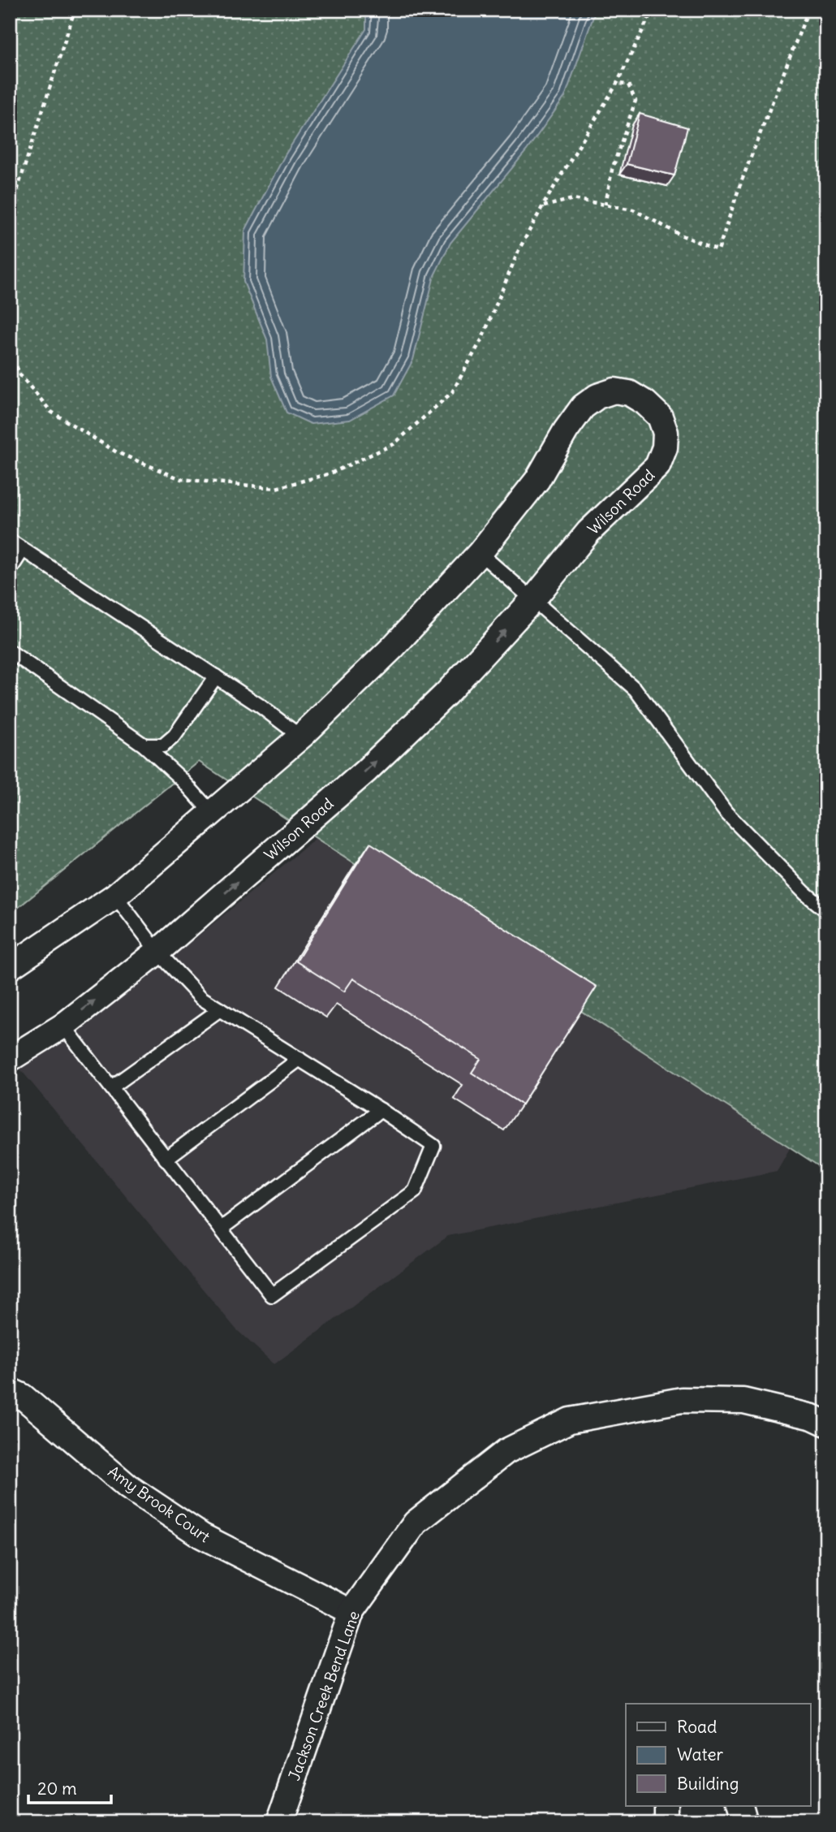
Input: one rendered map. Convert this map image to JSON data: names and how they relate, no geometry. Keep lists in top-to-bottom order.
{
  "streets": {
    "street": ["Wilson Road", "Amy Brook Court", "Jackson Creek Bend Lane"]
  },
  "crossings": [
    ["Amy Brook Court", "Jackson Creek Bend Lane"]
  ],
  "legend": ["Road", "Water", "Building"],
  "scale_bar": "20 m"
}
